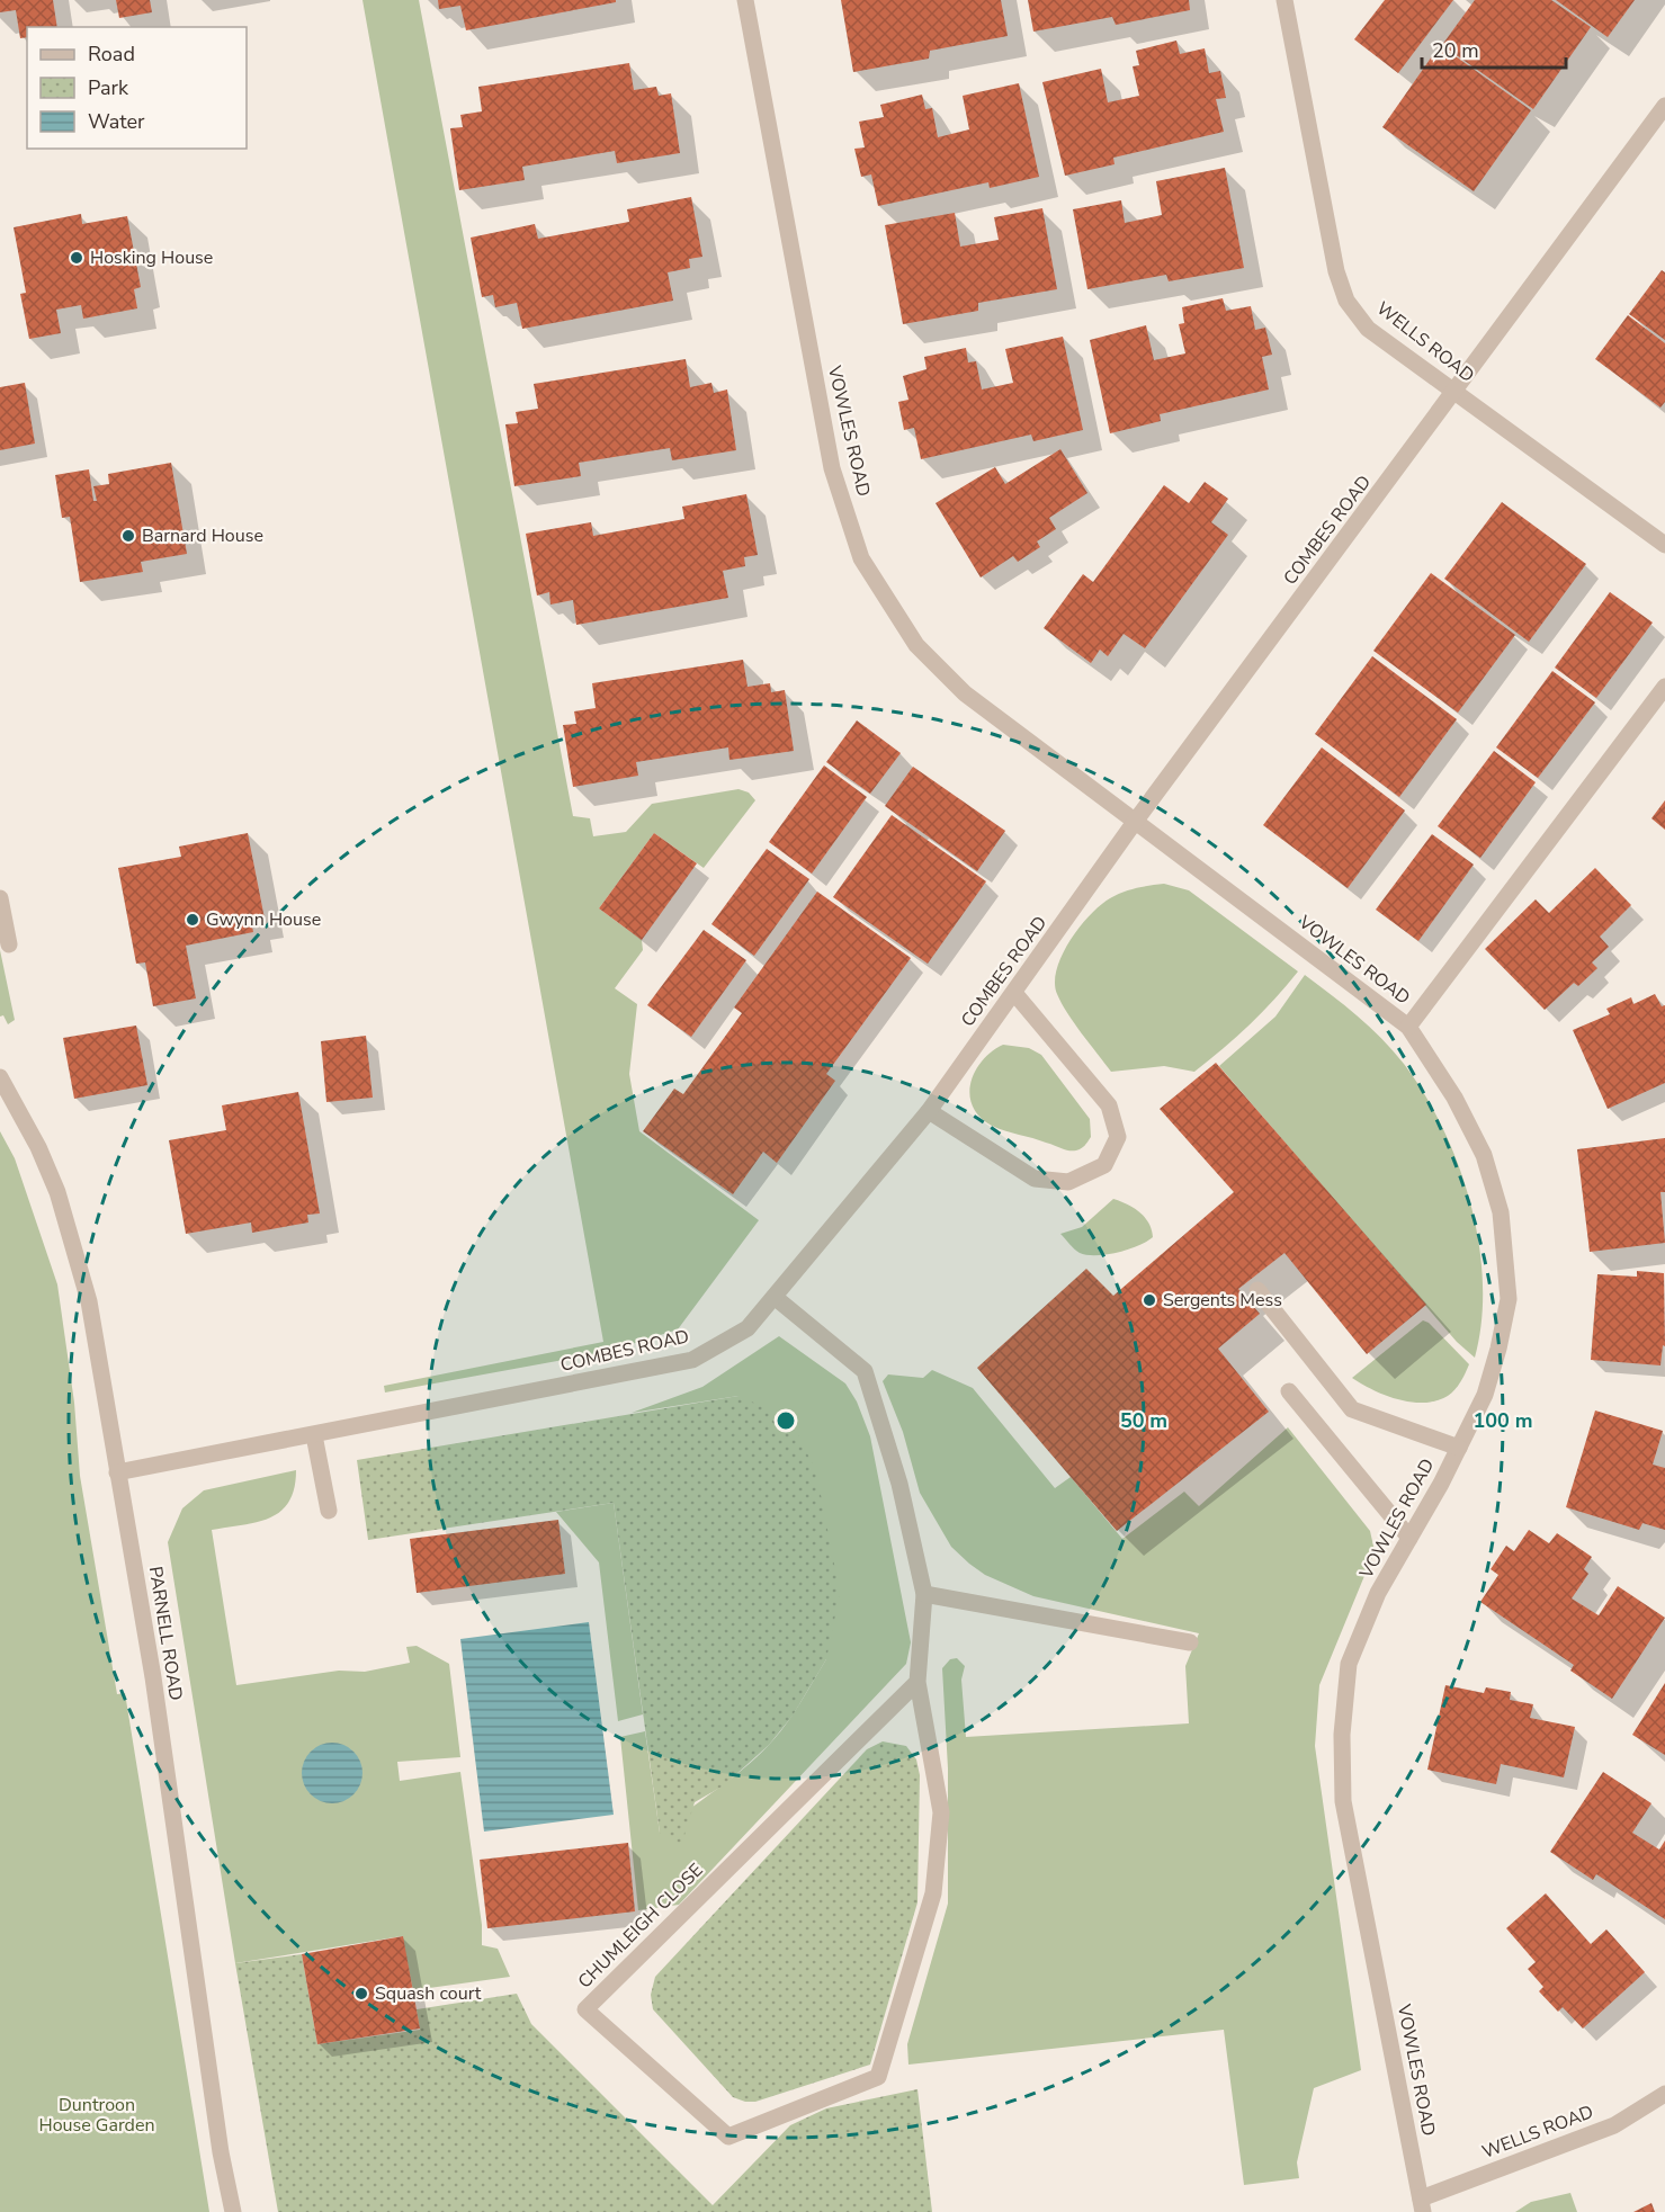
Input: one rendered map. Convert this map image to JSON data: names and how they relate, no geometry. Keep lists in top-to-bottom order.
{
  "streets": {
    "street": [
      "WELLS ROAD",
      "VOWLES ROAD",
      "COMBES ROAD",
      "PARNELL ROAD",
      "CHUMLEIGH CLOSE"
    ]
  },
  "crossings": [
    ["WELLS ROAD", "VOWLES ROAD"],
    ["WELLS ROAD", "COMBES ROAD"],
    ["VOWLES ROAD", "COMBES ROAD"],
    ["COMBES ROAD", "PARNELL ROAD"],
    ["COMBES ROAD", "CHUMLEIGH CLOSE"]
  ],
  "parks": ["Duntroon House Garden"],
  "places": [
    "Hosking House",
    "Barnard House",
    "Gwynn House",
    "Sergents Mess",
    "Squash court"
  ],
  "legend": ["Road", "Park", "Water"],
  "scale_bar": "20 m",
  "rings": ["50 m", "100 m"]
}
